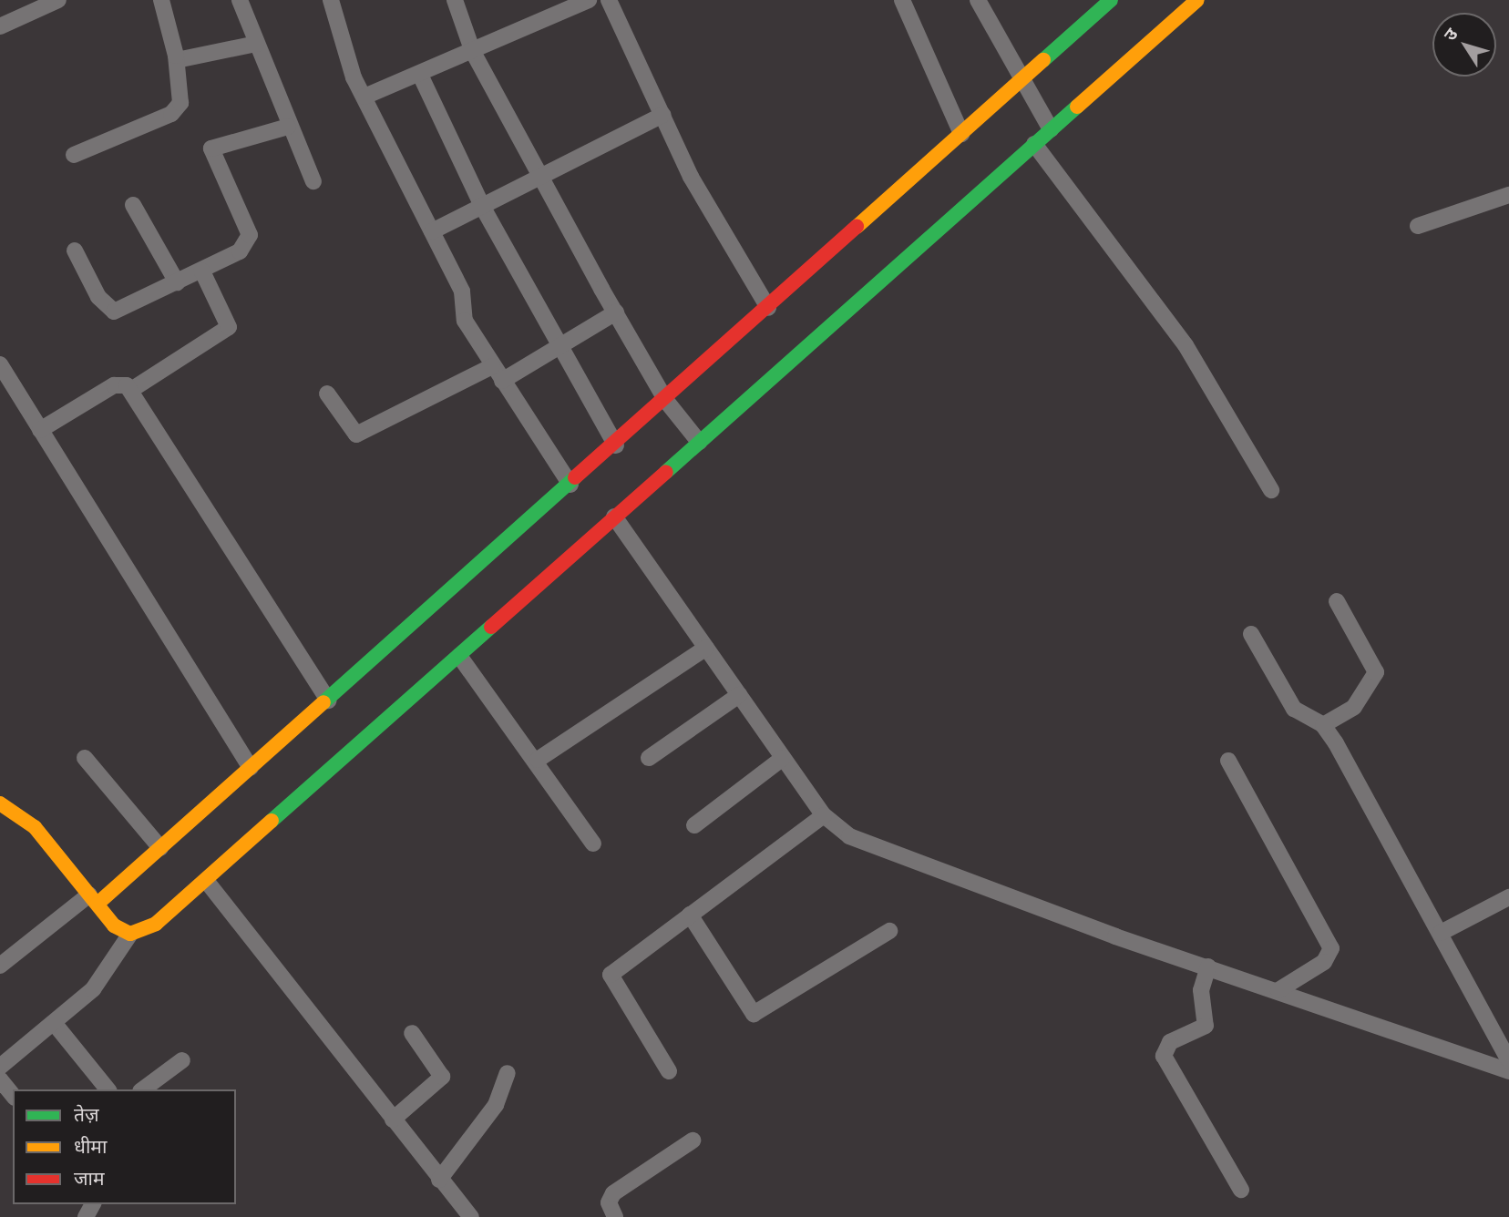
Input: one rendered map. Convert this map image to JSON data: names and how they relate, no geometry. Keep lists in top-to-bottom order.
{
  "legend": ["तेज़", "धीमा", "जाम"],
  "north": "top left"
}
